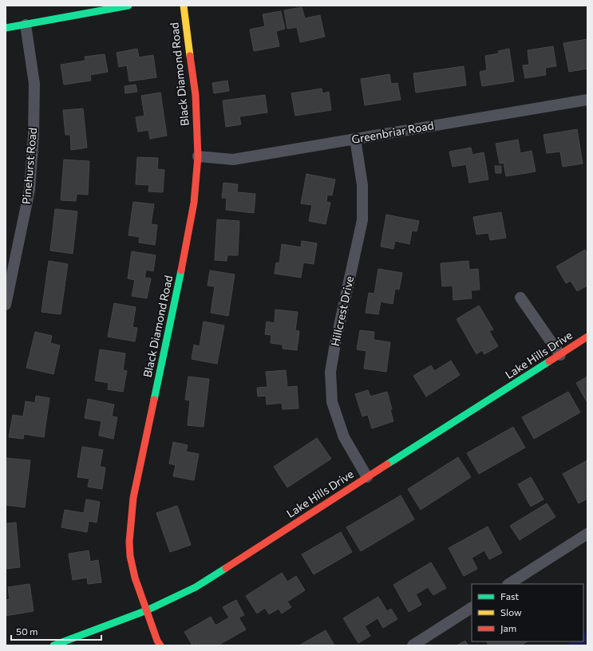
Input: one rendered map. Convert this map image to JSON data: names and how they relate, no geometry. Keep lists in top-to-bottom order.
{
  "streets": {
    "street": [
      "Black Diamond Road",
      "Greenbriar Road",
      "Pinehurst Road",
      "Hillcrest Drive",
      "Lake Hills Drive"
    ]
  },
  "crossings": [
    ["Black Diamond Road", "Greenbriar Road"],
    ["Black Diamond Road", "Lake Hills Drive"],
    ["Greenbriar Road", "Hillcrest Drive"],
    ["Hillcrest Drive", "Lake Hills Drive"]
  ],
  "legend": ["Fast", "Slow", "Jam"],
  "scale_bar": "50 m"
}
